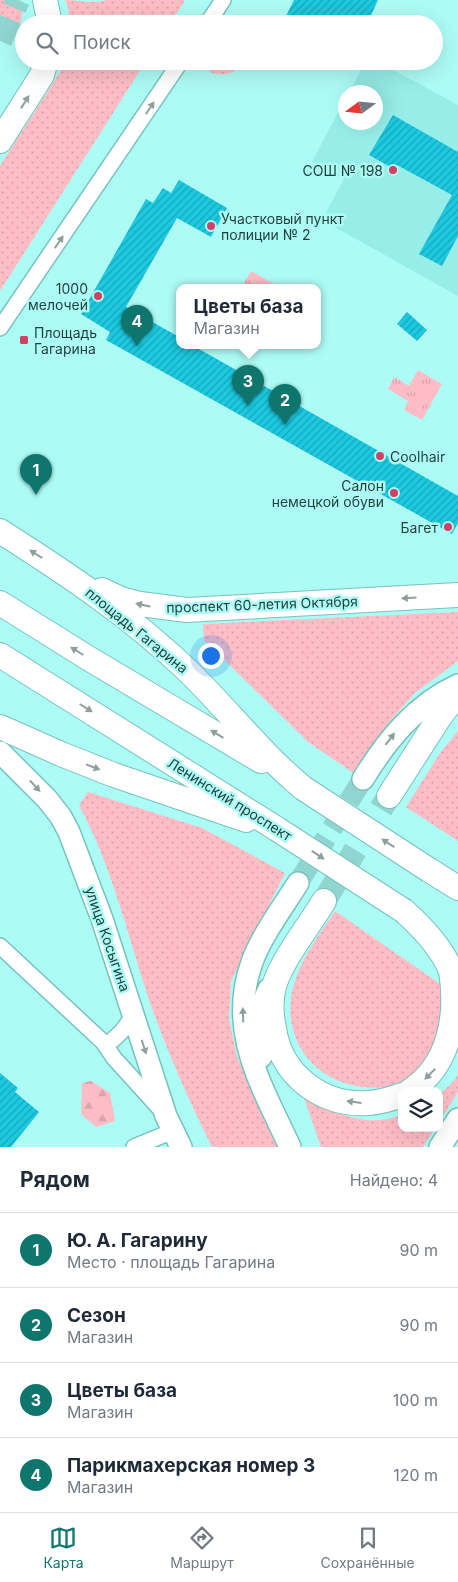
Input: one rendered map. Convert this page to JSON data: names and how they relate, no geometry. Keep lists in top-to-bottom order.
{
  "streets": {
    "main road": [
      "проспект 60-летия Октября",
      "площадь Гагарина",
      "Ленинский проспект",
      "улица Косыгина"
    ]
  },
  "crossings": [
    ["проспект 60-летия Октября", "площадь Гагарина"]
  ],
  "one_way": ["улица Косыгина"],
  "places": {
    "other": [
      "СОШ № 198",
      "Участковый пункт полиции № 2",
      "1000 мелочей",
      "Coolhair",
      "Салон немецкой обуви",
      "Багет"
    ],
    "transit": ["Площадь Гагарина"]
  },
  "north": "left",
  "page": {
    "search": "Поиск",
    "popup": ["Цветы база", "Магазин"],
    "pins": [
      "4",
      "3",
      "2",
      "1"
    ],
    "heading": ["Рядом", "Найдено: 4"],
    "list": [
      {
        "mark": "1",
        "name": "Ю. А. Гагарину",
        "note": "Место · площадь Гагарина",
        "value": "90 m"
      },
      {
        "mark": "2",
        "name": "Сезон",
        "note": "Магазин",
        "value": "90 m"
      },
      {
        "mark": "3",
        "name": "Цветы база",
        "note": "Магазин",
        "value": "100 m"
      },
      {
        "mark": "4",
        "name": "Парикмахерская номер 3",
        "note": "Магазин",
        "value": "120 m"
      }
    ],
    "nav": ["Карта", "Маршрут", "Сохранённые"]
  }
}
